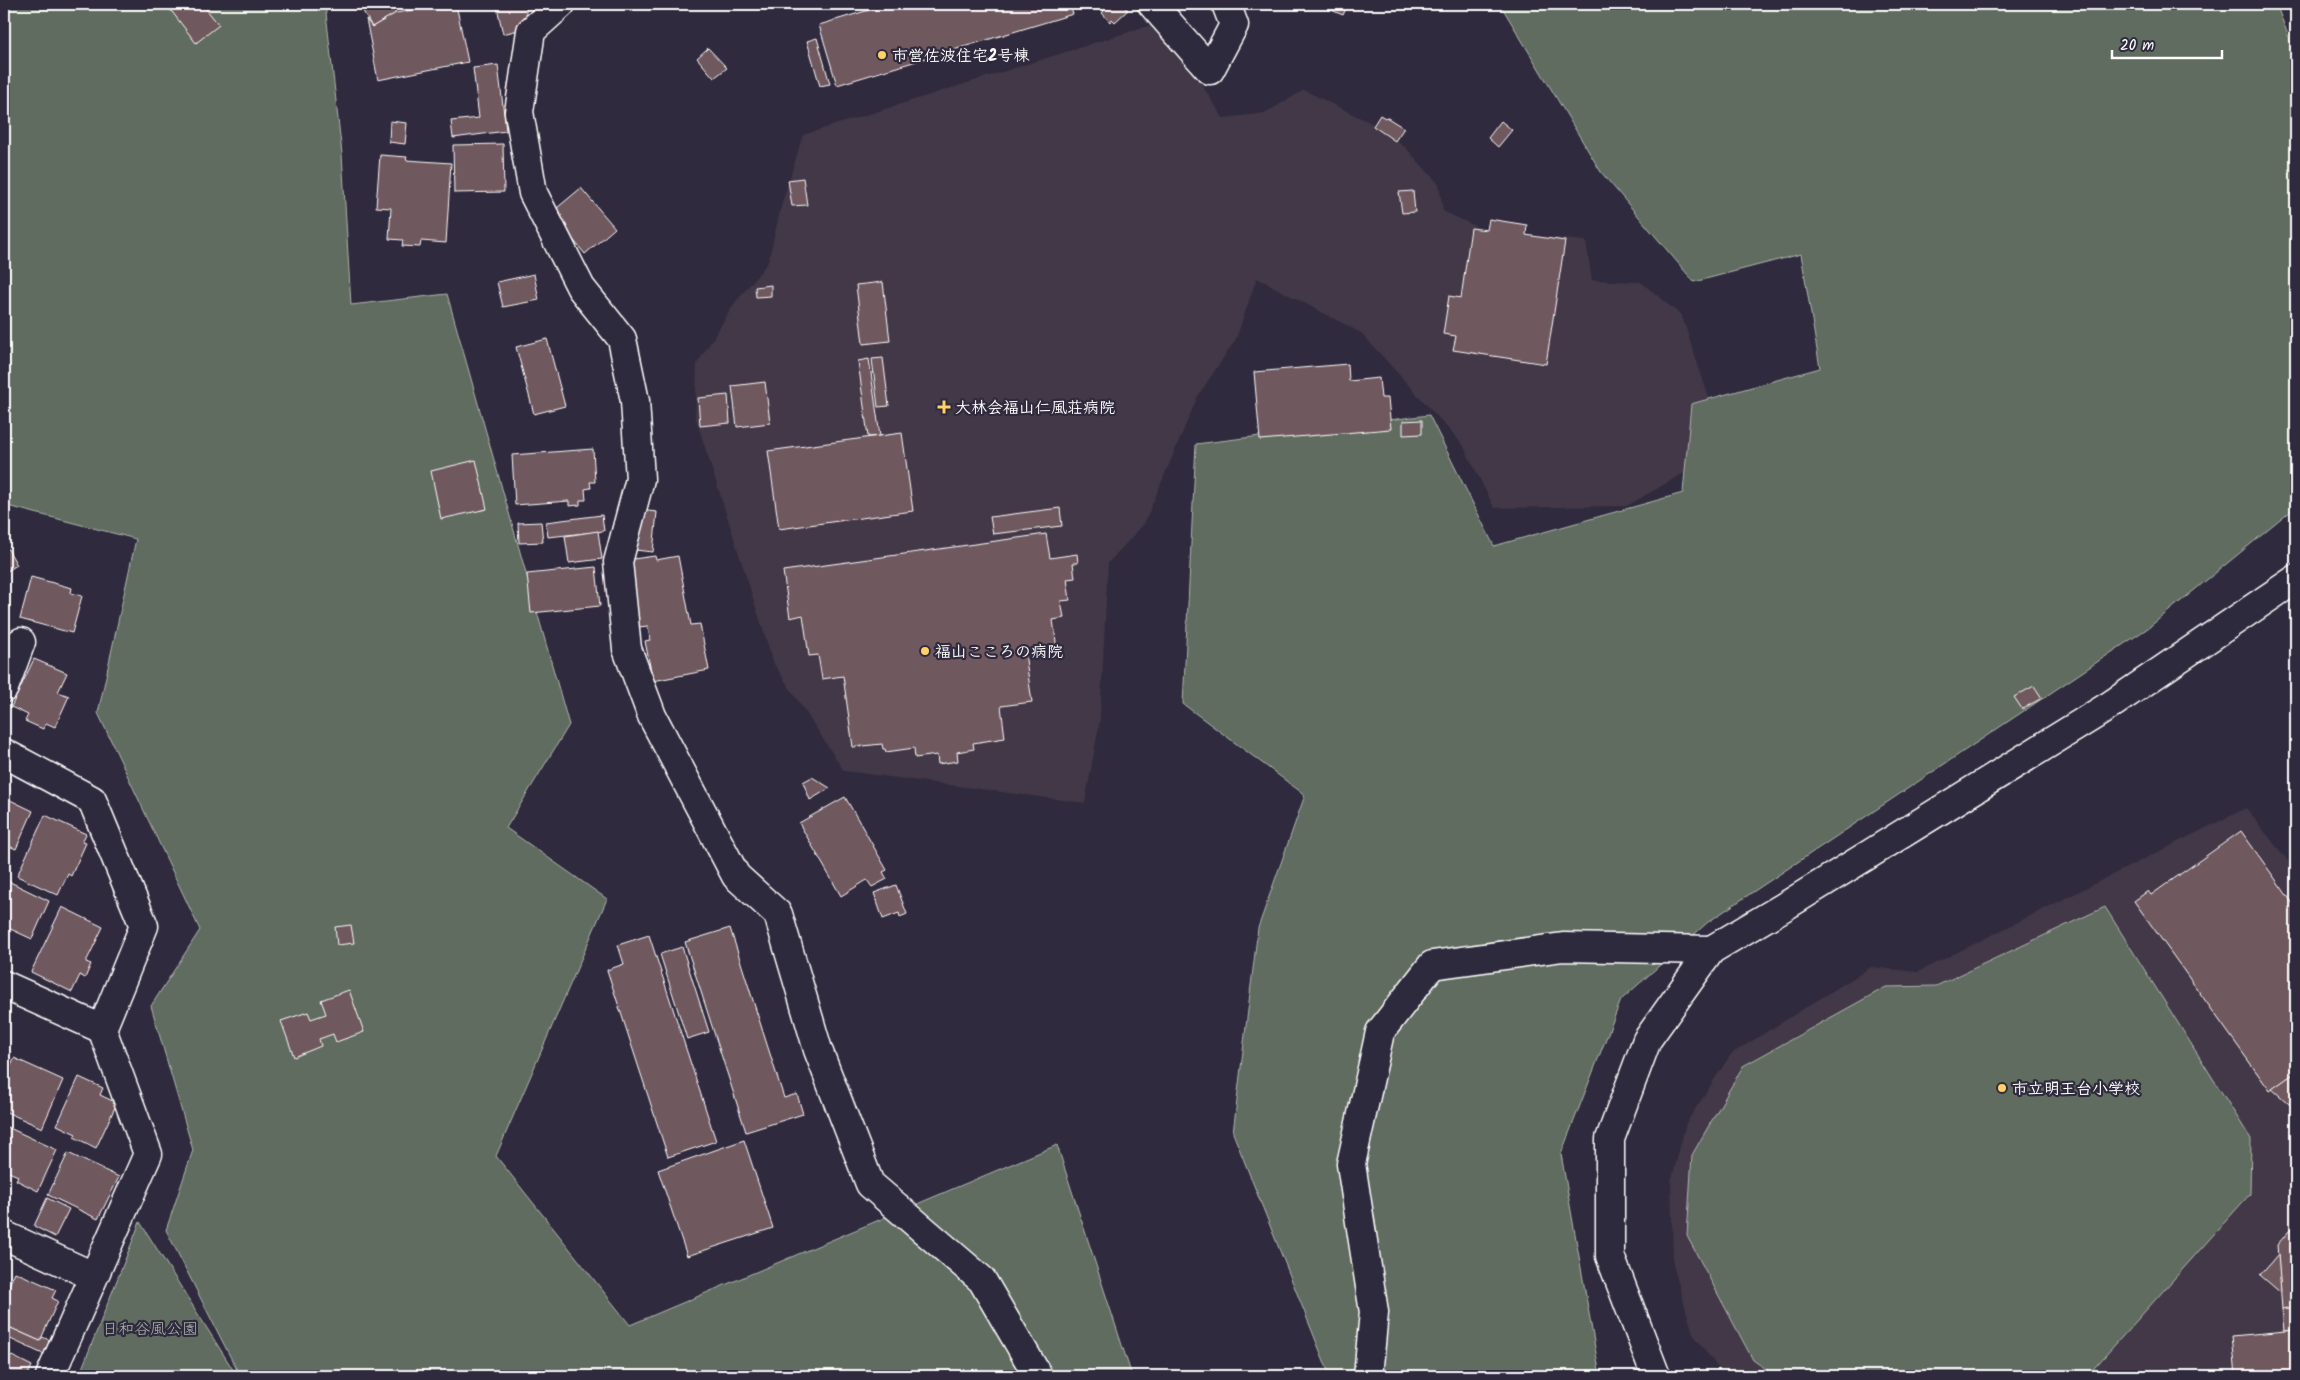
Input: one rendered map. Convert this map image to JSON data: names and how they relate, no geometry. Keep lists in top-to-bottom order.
{
  "parks": ["日和谷風公園"],
  "places": {
    "other": ["市営佐波住宅2号棟", "福山こころの病院", "市立明王台小学校"],
    "health": ["大林会福山仁風荘病院"]
  },
  "scale_bar": "20 m"
}
